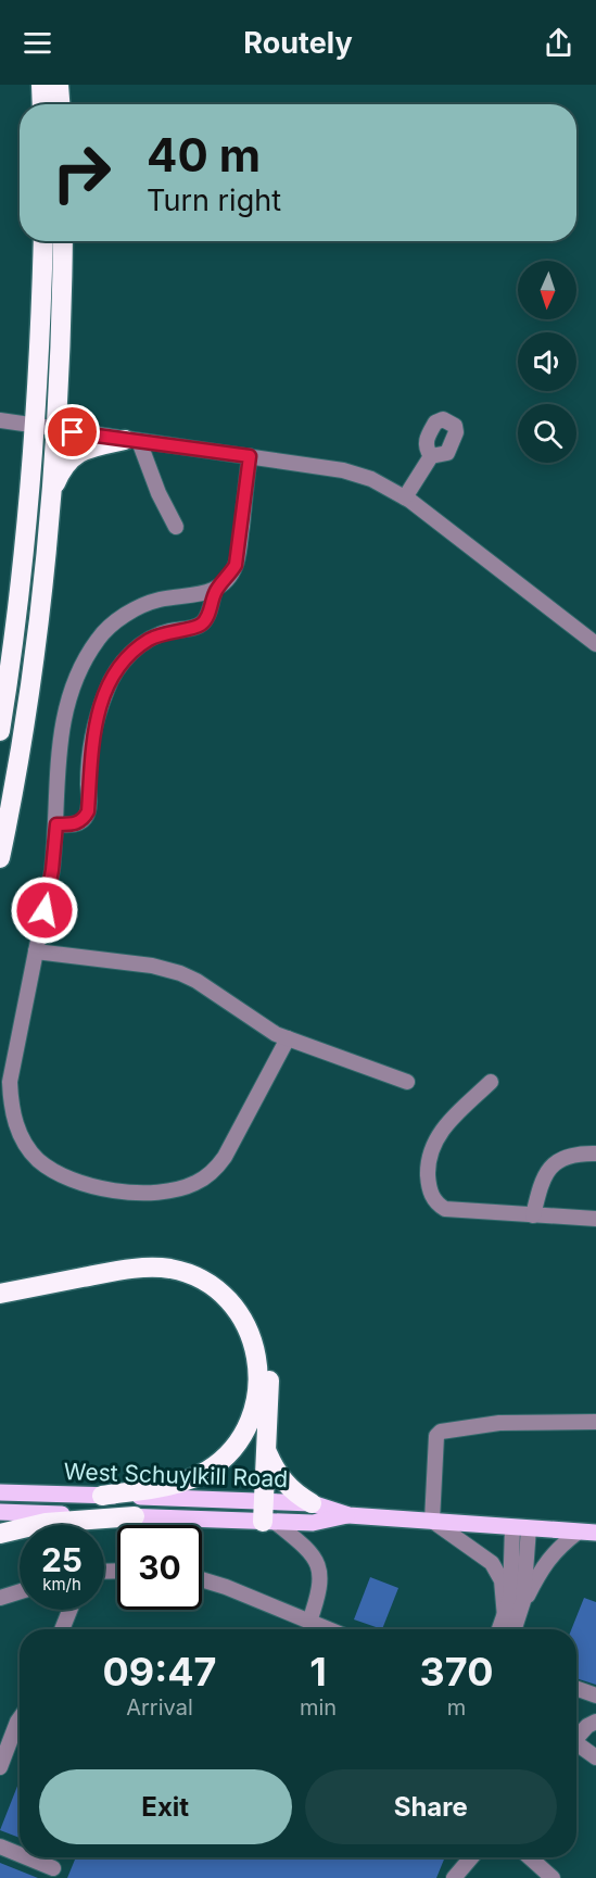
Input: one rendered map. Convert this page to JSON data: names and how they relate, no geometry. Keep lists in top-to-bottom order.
{
  "streets": {
    "main road": ["West Schuylkill Road"]
  },
  "north": "bottom",
  "page": {
    "header": "Routely",
    "turn": ["40 m", "Turn right"],
    "speed": "25 km/h",
    "limit": "30",
    "eta": [
      "09:47",
      "Arrival",
      "1",
      "min",
      "370",
      "m"
    ],
    "buttons": ["Exit", "Share"]
  }
}
